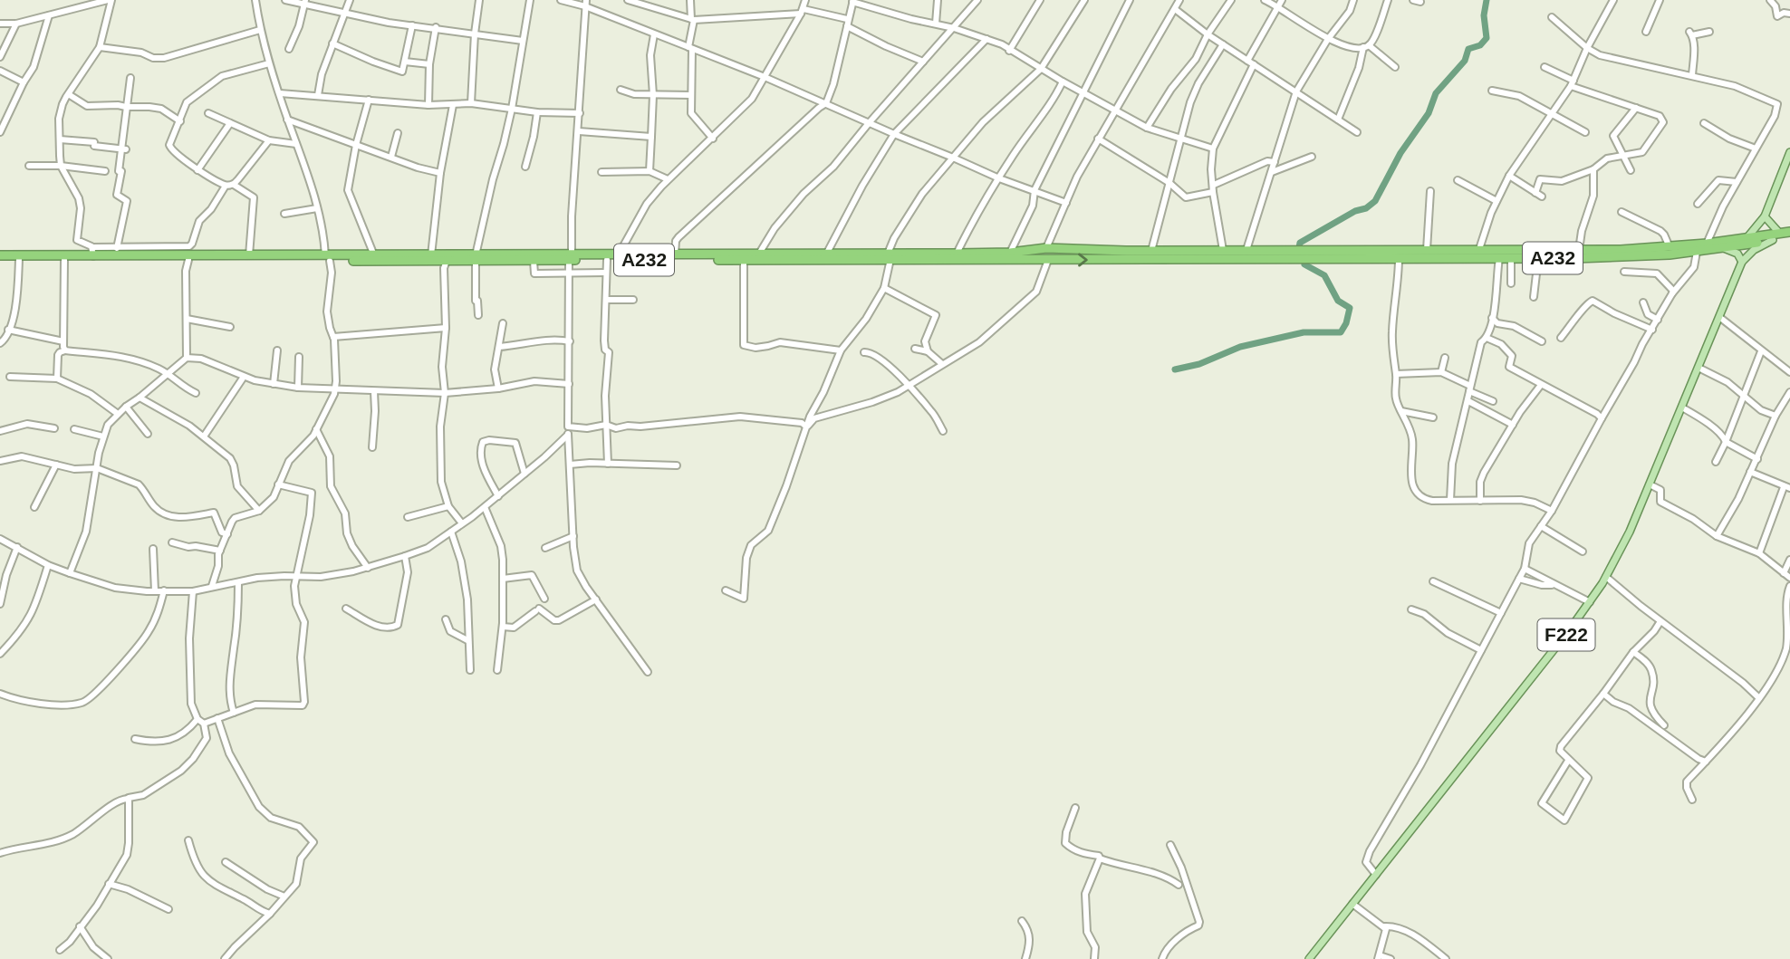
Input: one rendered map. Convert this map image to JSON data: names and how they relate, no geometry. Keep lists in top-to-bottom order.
{
  "streets": {
    "highway": ["A232"],
    "main road": ["F222"]
  }
}
